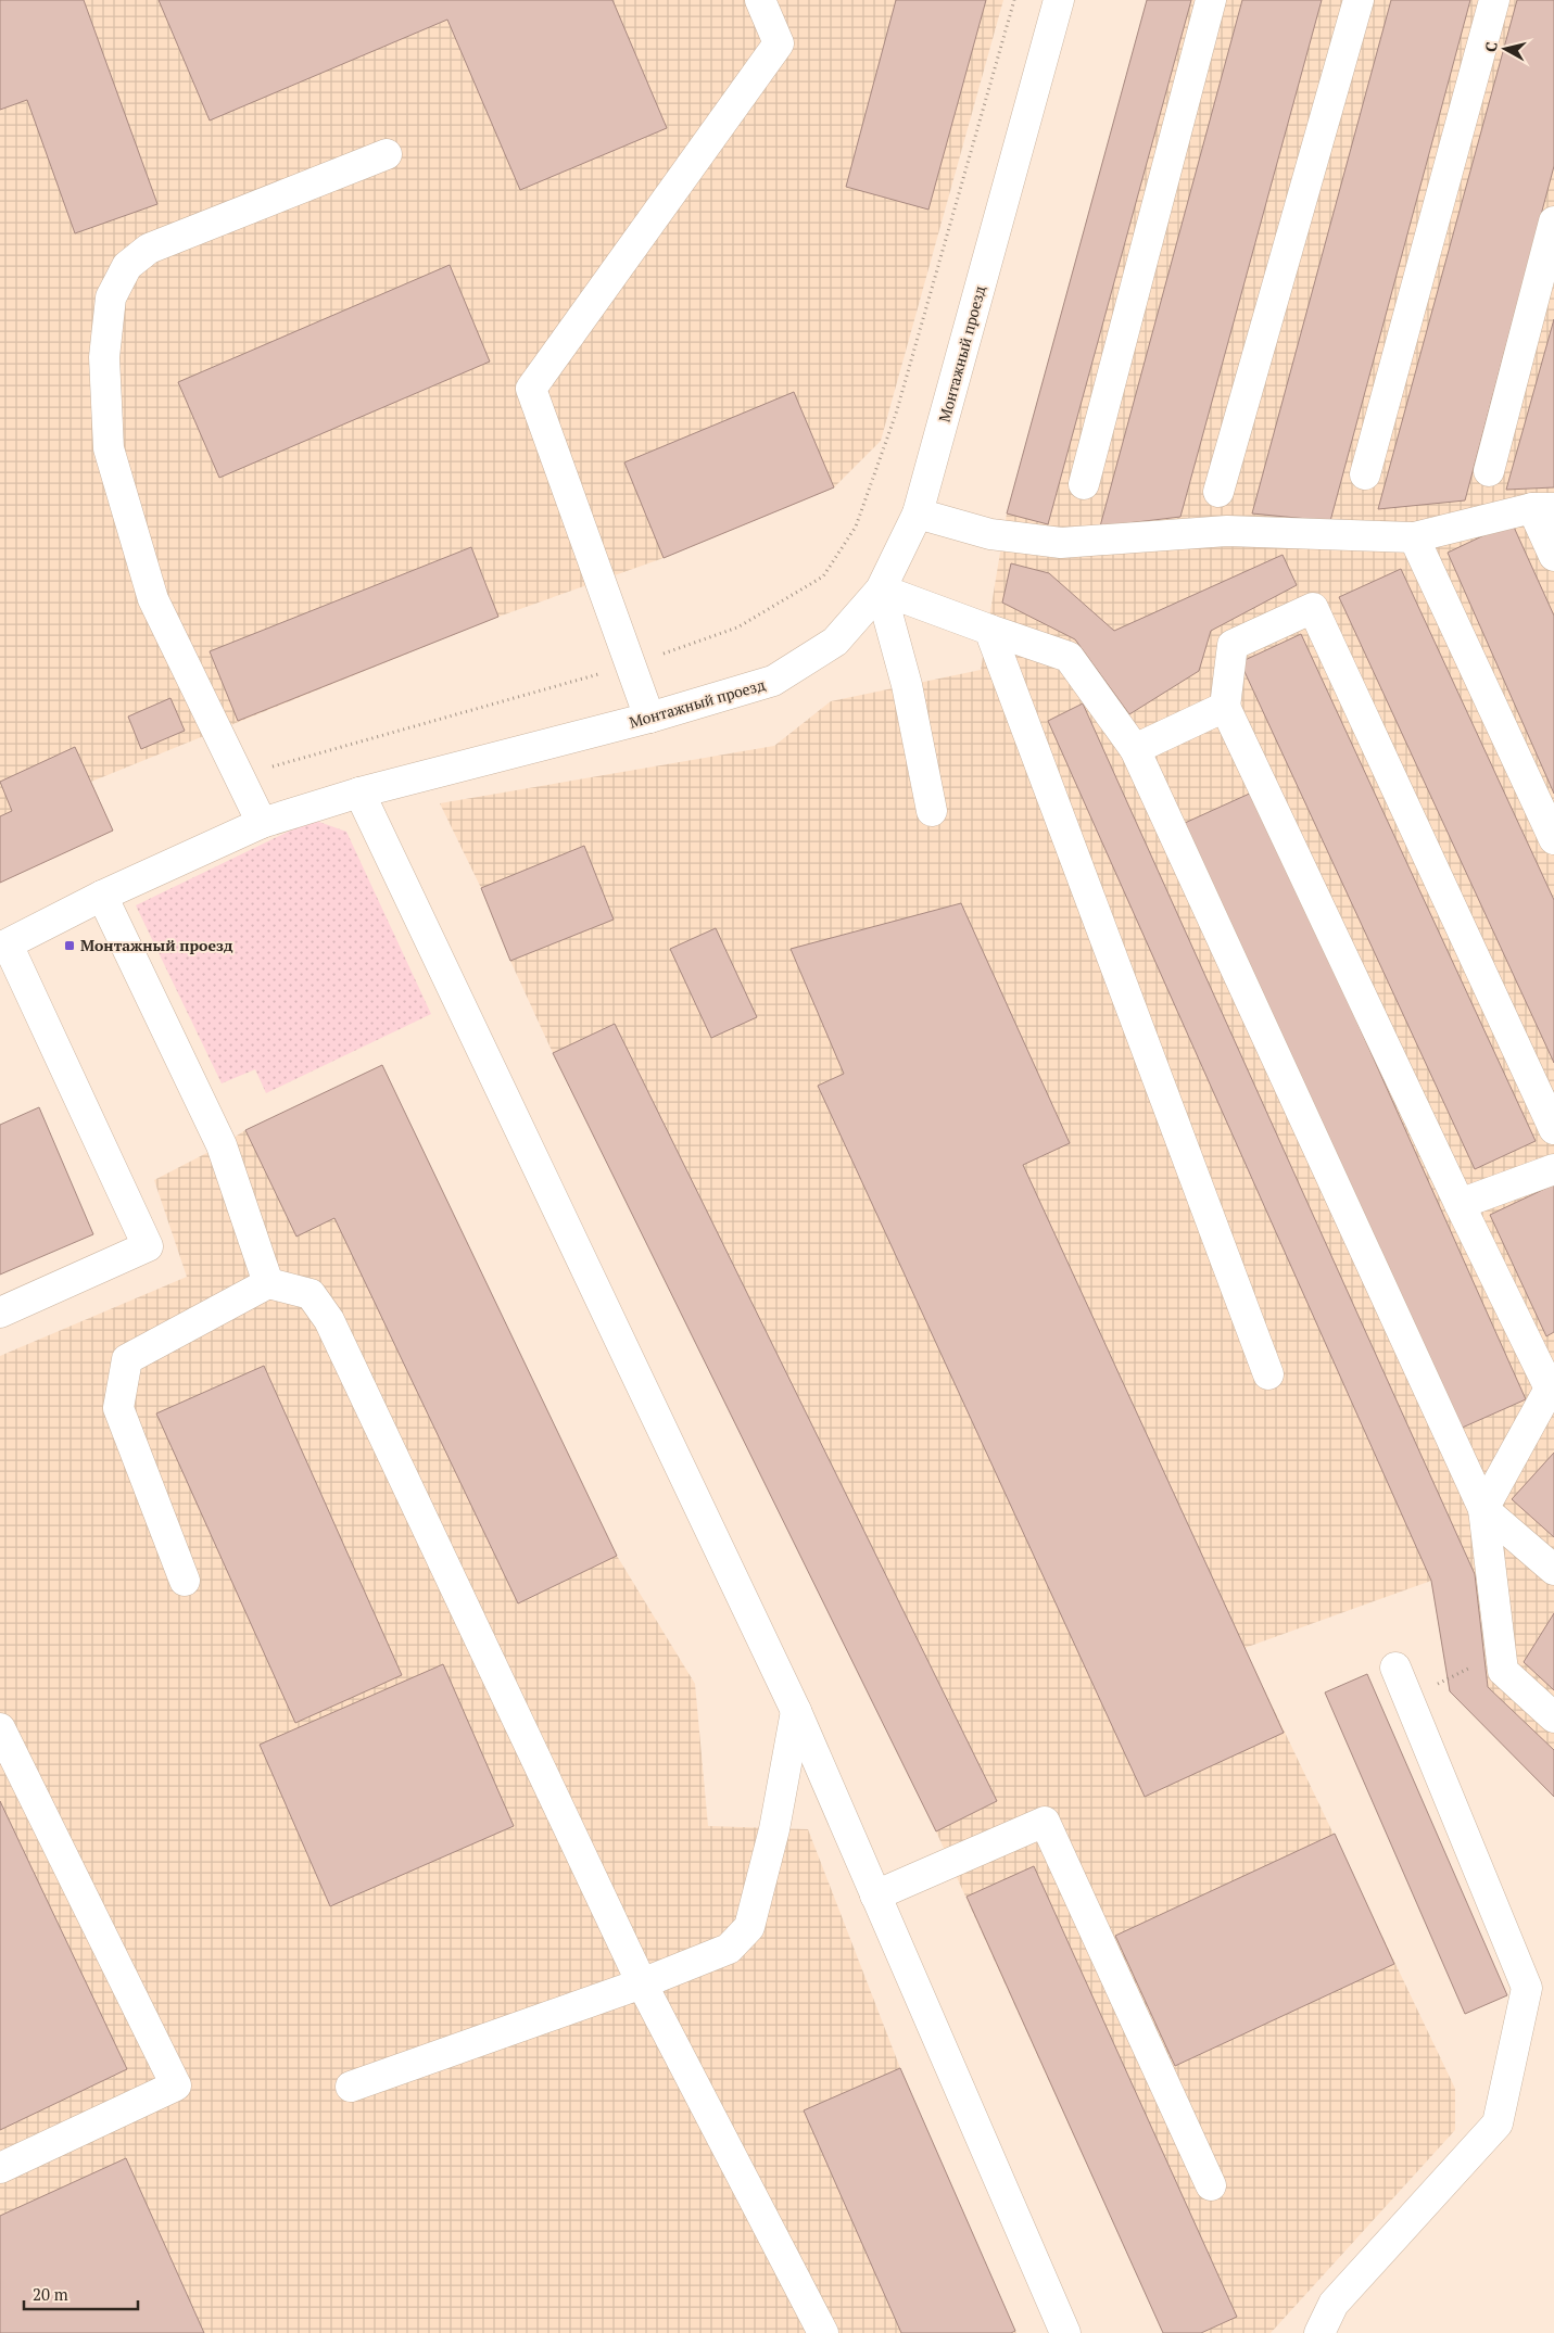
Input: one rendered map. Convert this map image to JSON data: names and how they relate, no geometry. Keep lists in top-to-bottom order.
{
  "streets": {
    "street": ["Монтажный проезд"]
  },
  "places": {
    "transit": ["Монтажный проезд"]
  },
  "scale_bar": "20 m",
  "north": "left"
}
